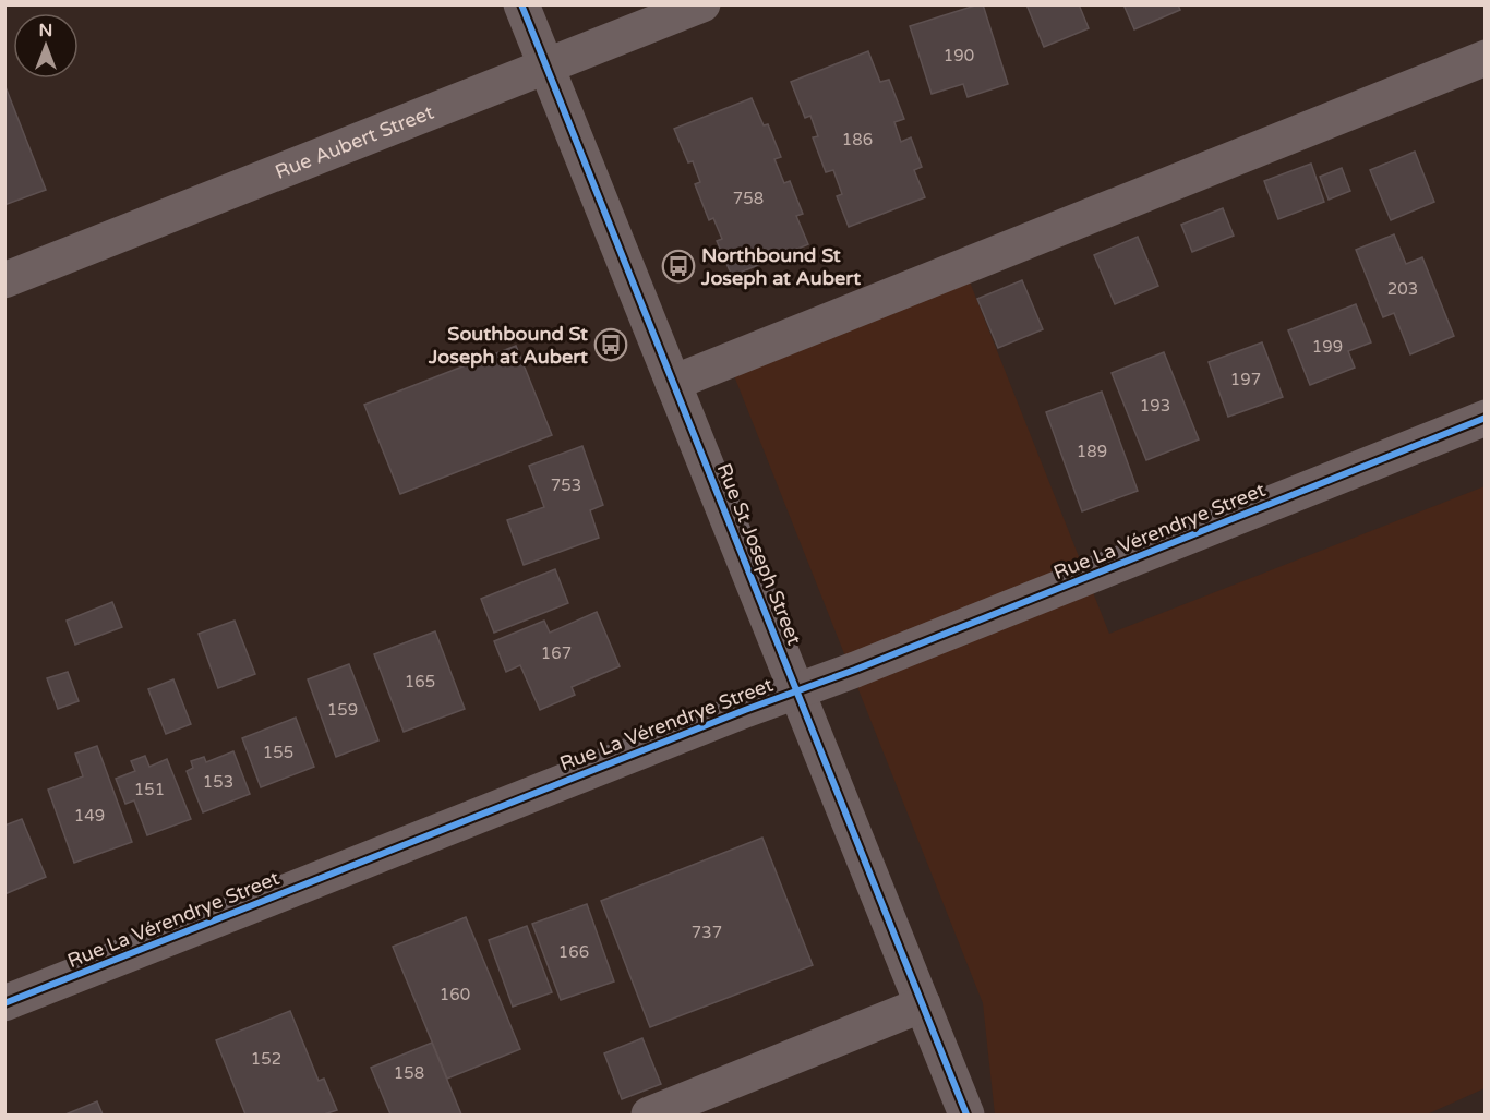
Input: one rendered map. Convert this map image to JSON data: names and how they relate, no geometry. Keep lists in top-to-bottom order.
{
  "streets": {
    "street": ["Rue Aubert Street", "Rue La Vérendrye Street", "Rue St Joseph Street"]
  },
  "crossings": [
    ["Rue Aubert Street", "Rue St Joseph Street"],
    ["Rue La Vérendrye Street", "Rue St Joseph Street"]
  ],
  "places": {
    "bus stop": ["Northbound St Joseph at Aubert", "Southbound St Joseph at Aubert"]
  },
  "house_numbers": [
    "190",
    "186",
    "758",
    "203",
    "199",
    "197",
    "193",
    "189",
    "753",
    "167",
    "165",
    "159",
    "155",
    "153",
    "151",
    "149",
    "737",
    "166",
    "160",
    "152",
    "158"
  ],
  "north": "top"
}
